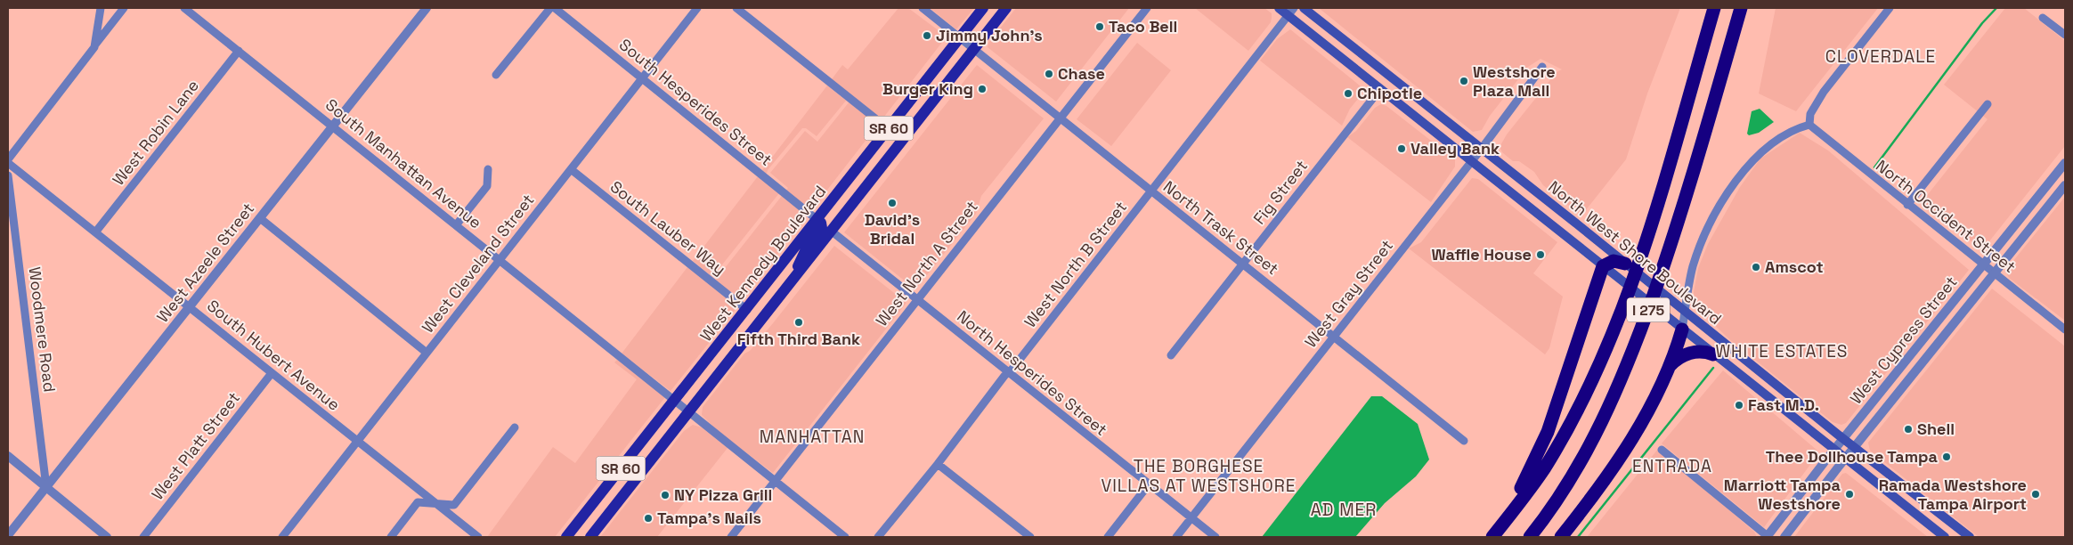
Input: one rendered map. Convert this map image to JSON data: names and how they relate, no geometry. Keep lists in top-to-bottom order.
{
  "streets": {
    "highway": ["I 275"],
    "main road": ["SR 60", "North West Shore Boulevard", "West Kennedy Boulevard"],
    "street": [
      "South Hesperides Street",
      "West Robin Lane",
      "South Manhattan Avenue",
      "Fig Street",
      "North Occident Street",
      "South Lauber Way",
      "North Trask Street",
      "West Azeele Street",
      "West Cleveland Street",
      "West North A Street",
      "West North B Street",
      "West Gray Street",
      "Woodmere Road",
      "West Cypress Street",
      "South Hubert Avenue",
      "North Hesperides Street",
      "West Platt Street"
    ]
  },
  "crossings": [
    ["South Hesperides Street", "West Cleveland Street"],
    ["South Hesperides Street", "West Kennedy Boulevard"],
    ["West Robin Lane", "South Manhattan Avenue"],
    ["West Robin Lane", "South Hubert Avenue"],
    ["South Manhattan Avenue", "West Azeele Street"],
    ["South Manhattan Avenue", "West Cleveland Street"],
    ["South Manhattan Avenue", "West Kennedy Boulevard"],
    ["South Manhattan Avenue", "West North A Street"],
    ["Fig Street", "North Trask Street"],
    ["Fig Street", "North West Shore Boulevard"],
    ["North Occident Street", "West Cypress Street"],
    ["South Lauber Way", "West Cleveland Street"],
    ["South Lauber Way", "West Kennedy Boulevard"],
    ["North Trask Street", "West Kennedy Boulevard"],
    ["North Trask Street", "West North A Street"],
    ["North Trask Street", "West North B Street"],
    ["North Trask Street", "West Gray Street"],
    ["North West Shore Boulevard", "West North B Street"],
    ["North West Shore Boulevard", "West Gray Street"],
    ["North West Shore Boulevard", "West Cypress Street"],
    ["West Azeele Street", "Woodmere Road"],
    ["West Azeele Street", "South Hubert Avenue"],
    ["West Cleveland Street", "South Hubert Avenue"],
    ["West Kennedy Boulevard", "North Hesperides Street"],
    ["West North A Street", "North Hesperides Street"],
    ["West North B Street", "North Hesperides Street"],
    ["West Gray Street", "North Hesperides Street"],
    ["South Hubert Avenue", "West Platt Street"]
  ],
  "districts": [
    "CLOVERDALE",
    "WHITE ESTATES",
    "MANHATTAN",
    "THE BORGHESE VILLAS AT WESTSHORE",
    "ENTRADA",
    "AD MER"
  ],
  "places": [
    "Taco Bell",
    "Jimmy John's",
    "Chase",
    "Westshore Plaza Mall",
    "Burger King",
    "Chipotle",
    "Valley Bank",
    "David's Bridal",
    "Waffle House",
    "Amscot",
    "Fifth Third Bank",
    "Fast M.D.",
    "Shell",
    "Thee Dollhouse Tampa",
    "Marriott Tampa Westshore",
    "Ramada Westshore Tampa Airport",
    "NY Pizza Grill",
    "Tampa's Nails"
  ]
}
